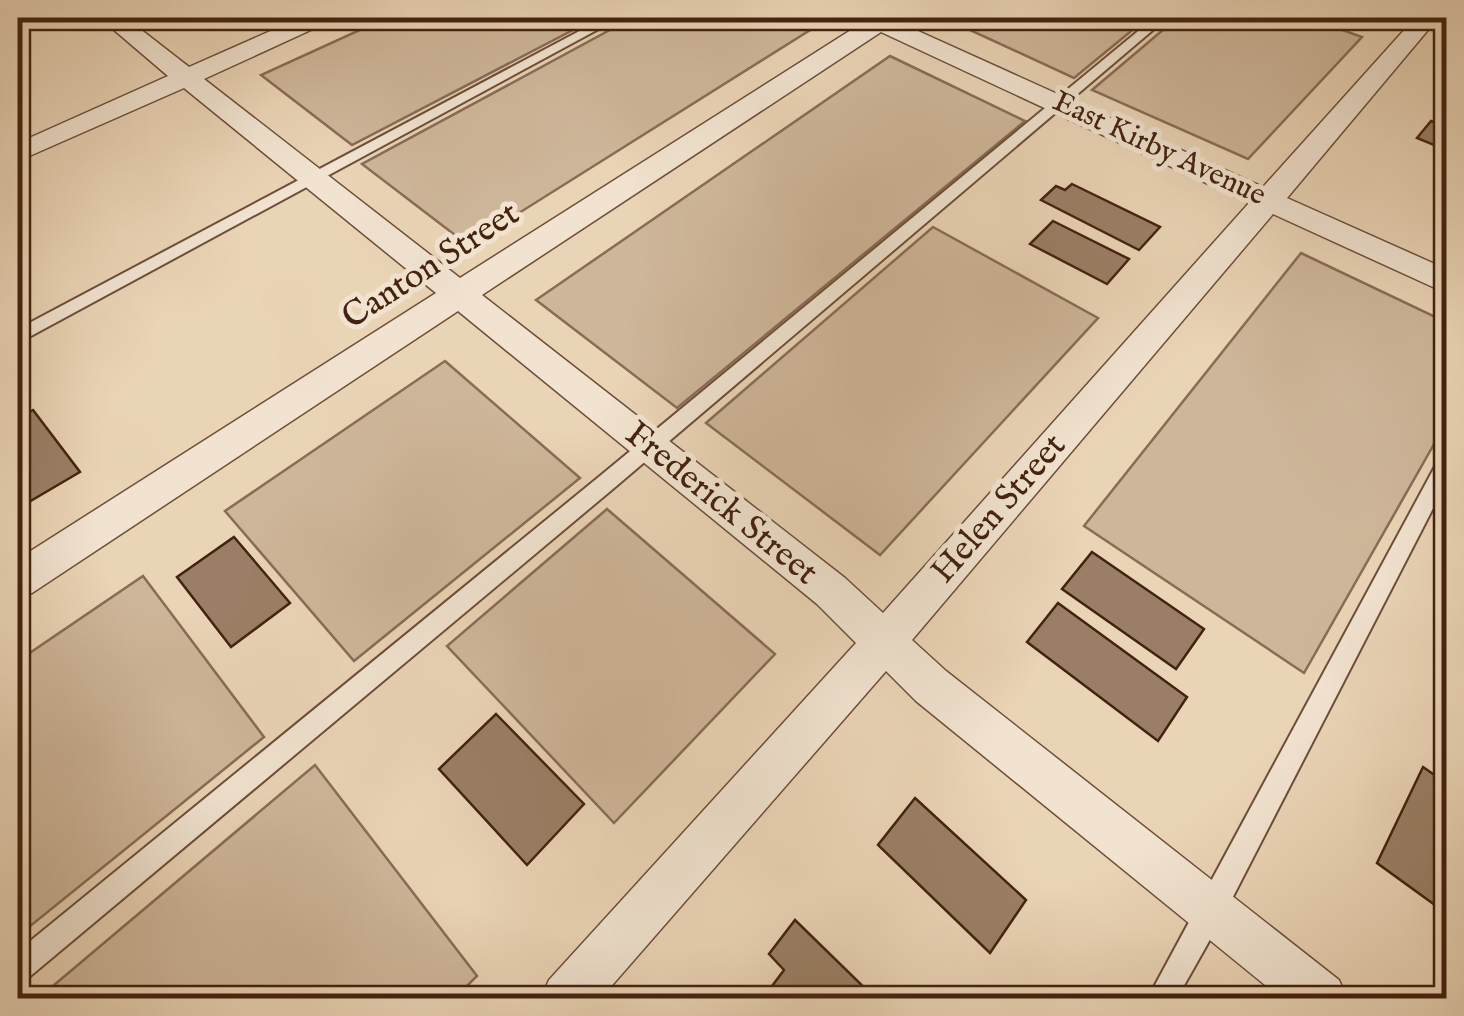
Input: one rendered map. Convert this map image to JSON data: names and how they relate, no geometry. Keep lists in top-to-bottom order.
{
  "streets": {
    "street": [
      "East Kirby Avenue",
      "Canton Street",
      "Frederick Street",
      "Helen Street"
    ]
  },
  "crossings": [
    ["East Kirby Avenue", "Canton Street"],
    ["East Kirby Avenue", "Helen Street"],
    ["Canton Street", "Frederick Street"],
    ["Frederick Street", "Helen Street"]
  ]
}
